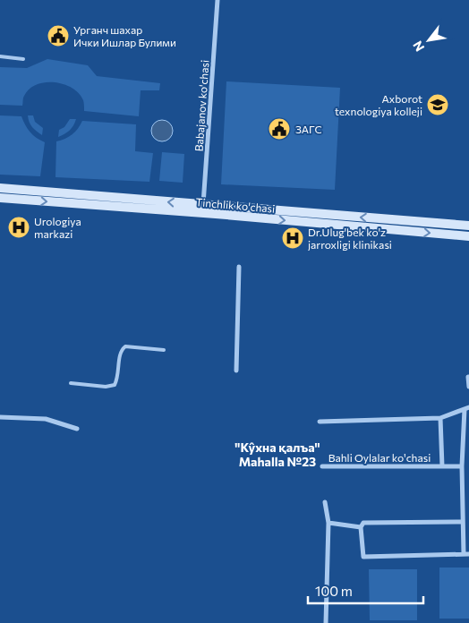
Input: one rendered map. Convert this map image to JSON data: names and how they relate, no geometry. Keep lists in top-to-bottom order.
{
  "streets": {
    "main road": ["Tinchlik ko'chasi"],
    "street": ["Babajanov ko'chasi", "Bahli Oylalar ko'chasi"]
  },
  "crossings": [
    ["Babajanov ko'chasi", "Tinchlik ko'chasi"]
  ],
  "districts": ["\"Kŷхна қалъа\" Mahalla №23"],
  "places": {
    "public building": ["Урганч шахар Ички Ишлар Булими", "ЗАГС"],
    "school or university": ["Axborot texnologiya kolleji"],
    "hospital": ["Urologiya markazi", "Dr.Ulug'bek ko'z jarroxligi klinikasi"]
  },
  "scale_bar": "100 m",
  "north": "bottom left"
}
